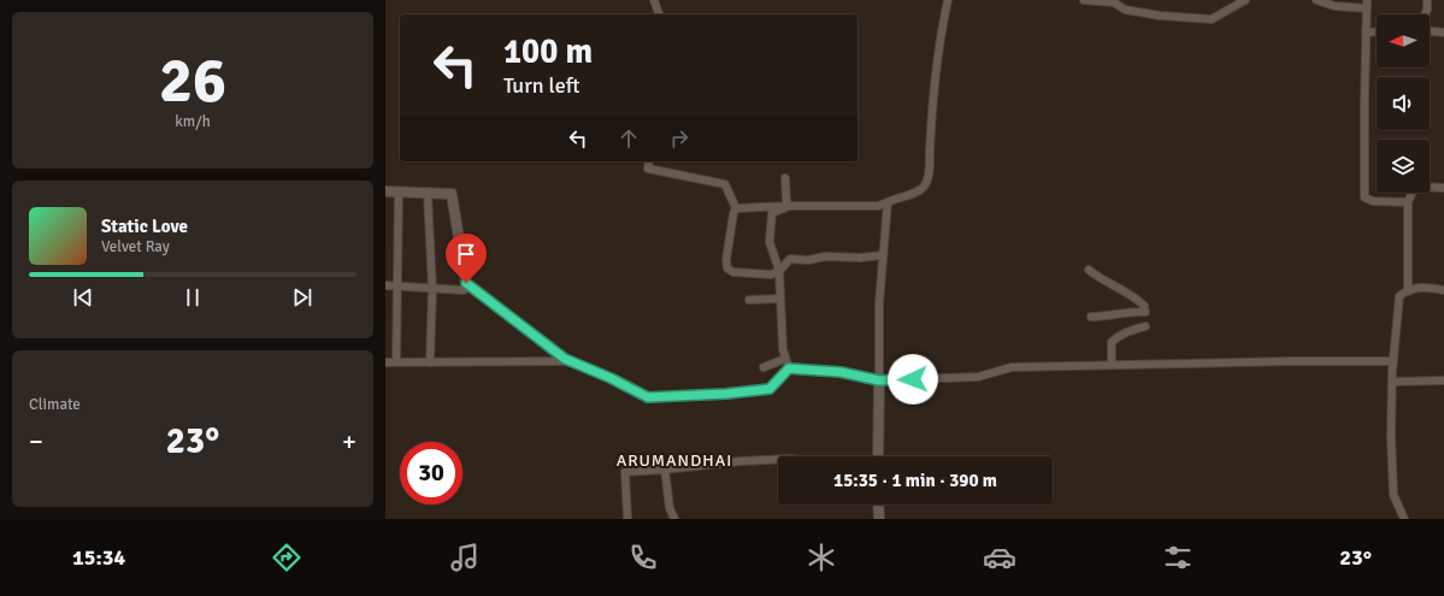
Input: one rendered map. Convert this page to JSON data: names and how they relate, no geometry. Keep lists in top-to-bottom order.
{
  "districts": ["ARUMANDHAI"],
  "north": "left",
  "page": {
    "tile": [
      ["26", "km/h"],
      "Climate"
    ],
    "turn": ["100 m", "Turn left"],
    "song": ["Static Love", "Velvet Ray"],
    "heat": ["−", "23°", "+"],
    "limit": "30",
    "trip": "15:35 · 1 min · 390 m",
    "tabs": ["15:34", "23°"]
  }
}
